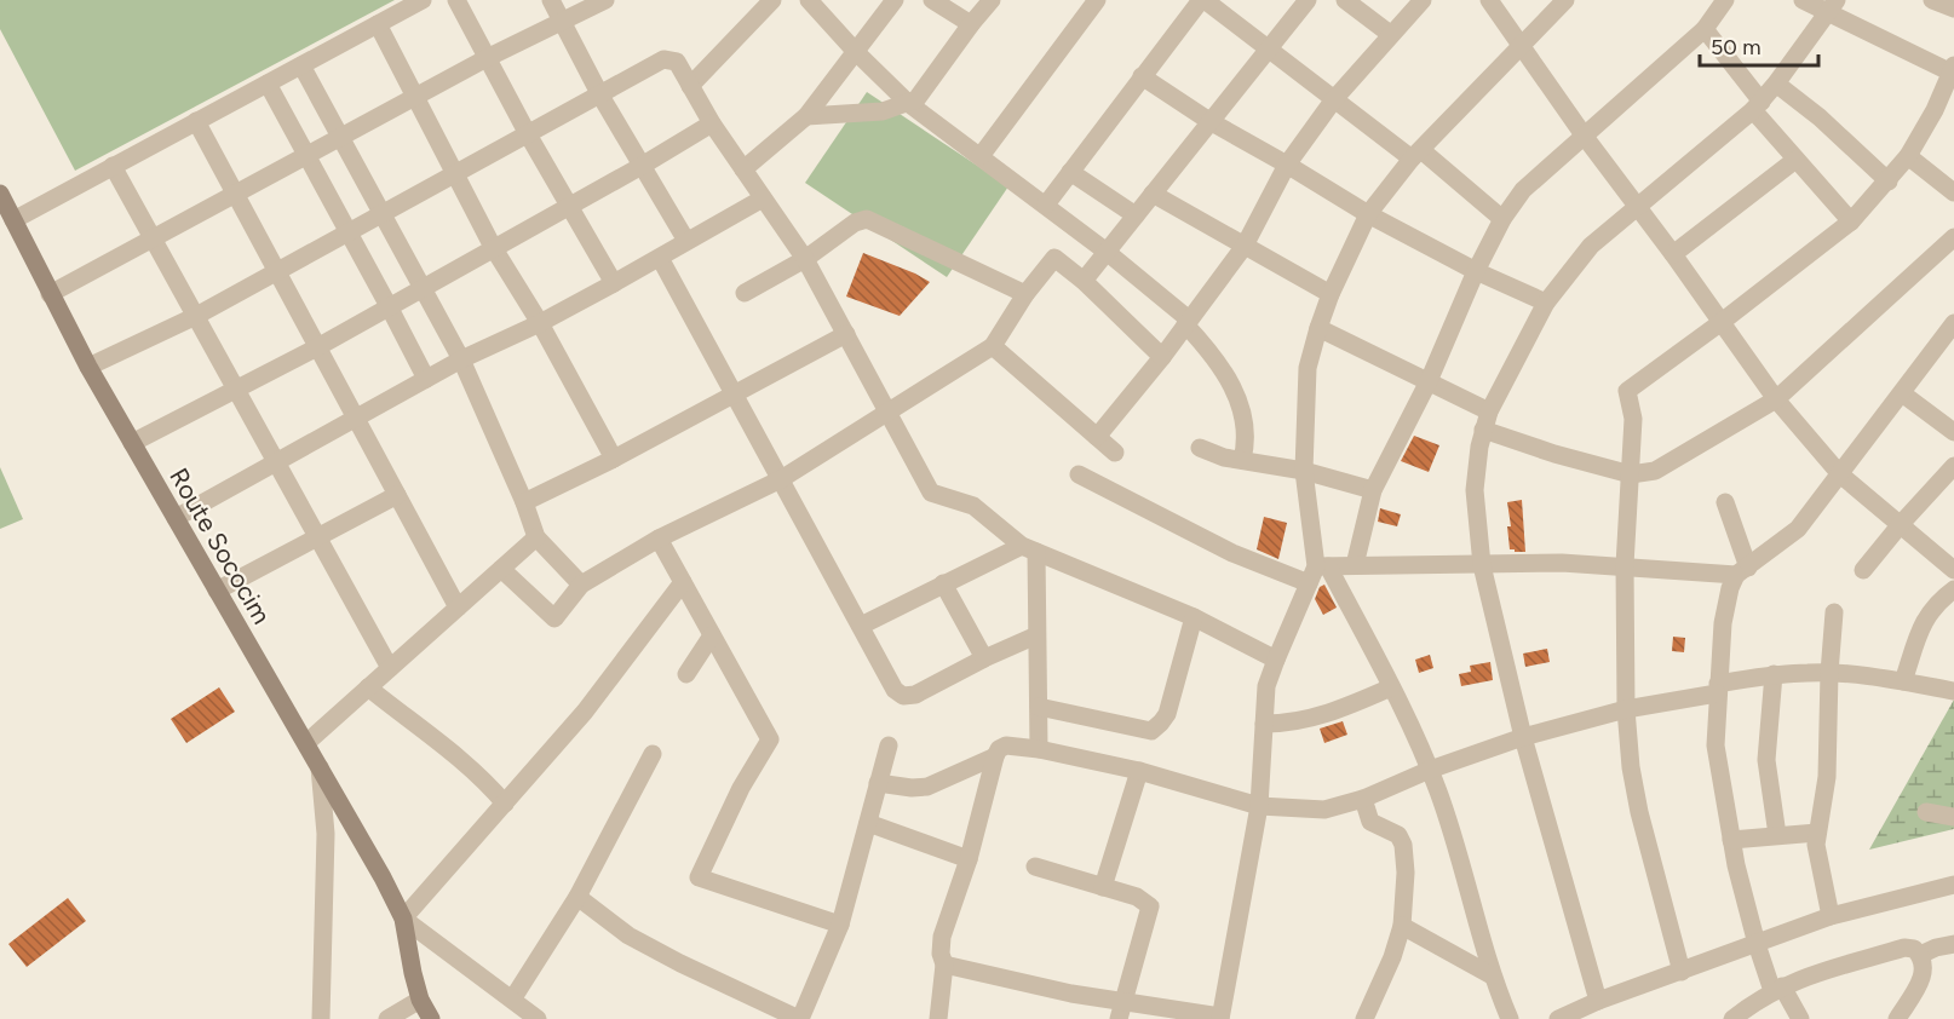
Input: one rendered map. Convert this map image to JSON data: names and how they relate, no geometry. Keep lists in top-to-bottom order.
{
  "streets": {
    "street": ["Route Sococim"]
  },
  "scale_bar": "50 m"
}
